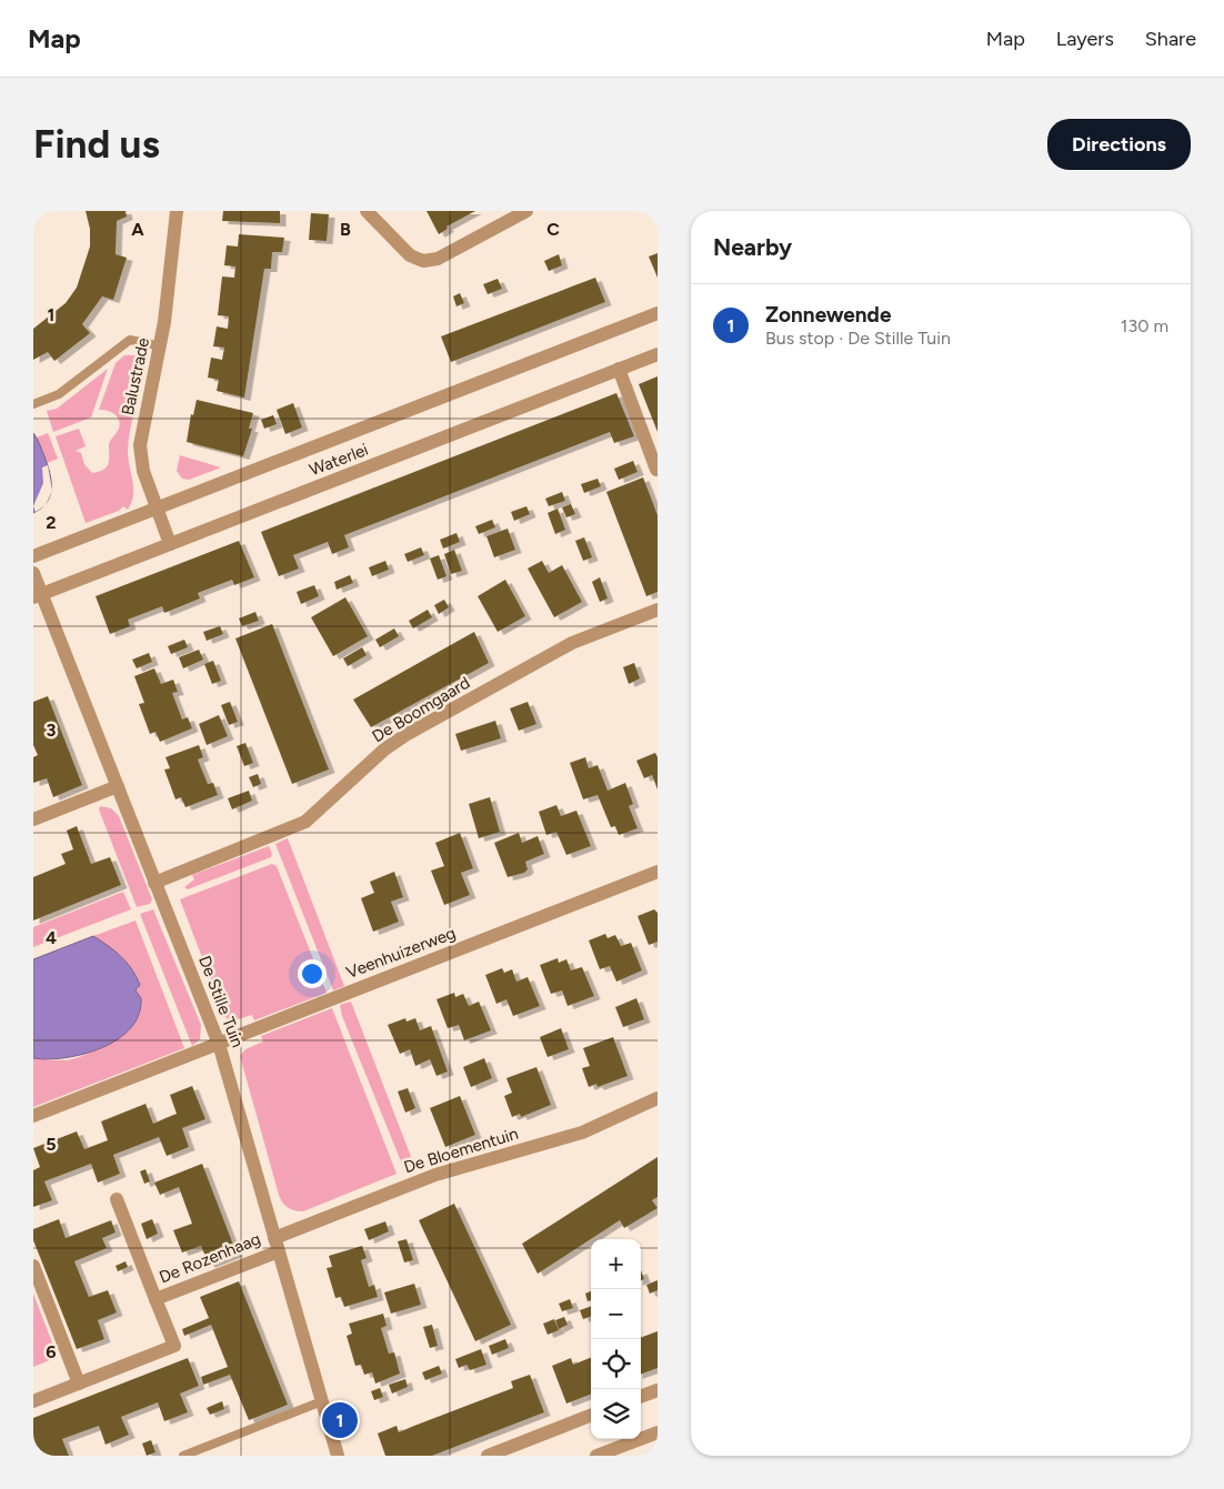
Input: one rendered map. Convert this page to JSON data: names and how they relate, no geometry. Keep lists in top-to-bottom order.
{
  "streets": {
    "street": [
      "Balustrade",
      "Waterlei",
      "De Boomgaard",
      "Veenhuizerweg",
      "De Stille Tuin",
      "De Bloementuin",
      "De Rozenhaag"
    ]
  },
  "crossings": [
    ["Balustrade", "Waterlei"],
    ["Waterlei", "De Stille Tuin"],
    ["De Boomgaard", "De Stille Tuin"],
    ["Veenhuizerweg", "De Stille Tuin"],
    ["De Stille Tuin", "De Bloementuin"],
    ["De Stille Tuin", "De Rozenhaag"],
    ["De Bloementuin", "De Rozenhaag"]
  ],
  "page": {
    "header": "Map",
    "nav": ["Map", "Layers", "Share"],
    "buttons": "Directions",
    "title": "Find us",
    "heading": "Nearby",
    "list": [
      {
        "mark": "1",
        "name": "Zonnewende",
        "note": "Bus stop · De Stille Tuin",
        "value": "130 m"
      }
    ],
    "map_buttons": ["+", "−"],
    "pins": "1"
  },
  "grid": {
    "columns": ["A", "B", "C"],
    "rows": [
      "1",
      "2",
      "3",
      "4",
      "5",
      "6"
    ]
  }
}
